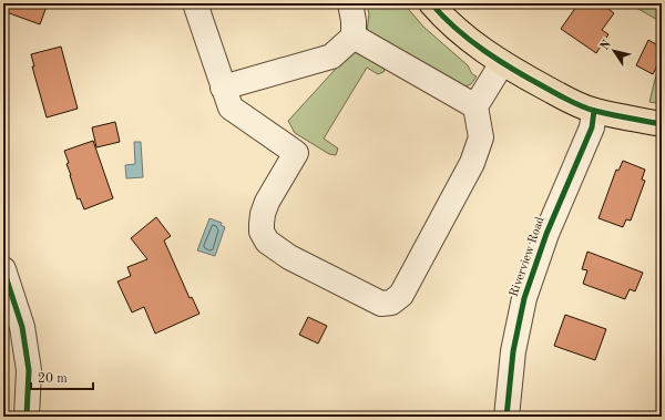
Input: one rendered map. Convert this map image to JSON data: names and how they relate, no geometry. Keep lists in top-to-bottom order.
{
  "streets": {
    "street": ["Riverview Road"]
  },
  "scale_bar": "20 m",
  "north": "top left"
}
